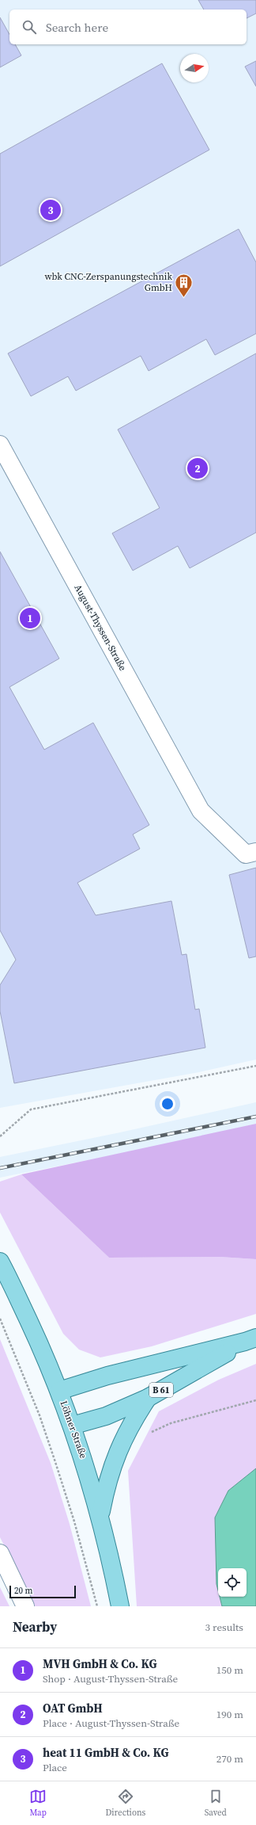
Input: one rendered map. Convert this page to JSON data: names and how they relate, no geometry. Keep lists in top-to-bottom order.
{
  "streets": {
    "main road": ["B 61", "Löhner Straße"],
    "street": ["August-Thyssen-Straße"]
  },
  "crossings": [
    ["B 61", "Löhner Straße"]
  ],
  "places": {
    "building": ["wbk CNC-Zerspanungstechnik GmbH"]
  },
  "scale_bar": "20 m",
  "north": "right",
  "page": {
    "search": "Search here",
    "pins": ["3", "2", "1"],
    "scale": "20 m",
    "heading": ["Nearby", "3 results"],
    "list": [
      {
        "mark": "1",
        "name": "MVH GmbH & Co. KG",
        "note": "Shop · August-Thyssen-Straße",
        "value": "150 m"
      },
      {
        "mark": "2",
        "name": "OAT GmbH",
        "note": "Place · August-Thyssen-Straße",
        "value": "190 m"
      },
      {
        "mark": "3",
        "name": "heat 11 GmbH & Co. KG",
        "note": "Place",
        "value": "270 m"
      }
    ],
    "nav": ["Map", "Directions", "Saved"]
  }
}
